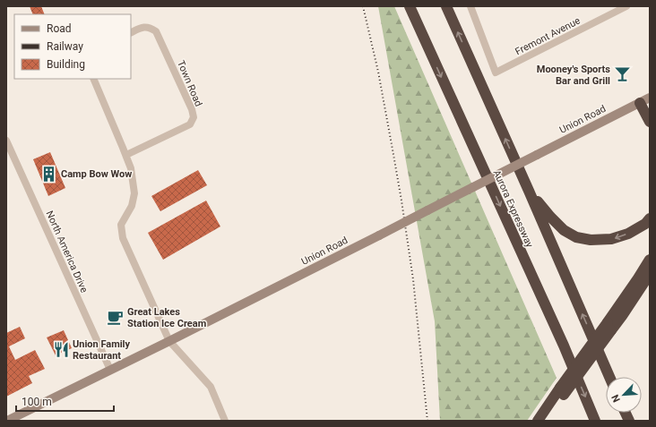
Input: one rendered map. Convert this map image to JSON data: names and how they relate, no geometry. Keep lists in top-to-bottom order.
{
  "streets": {
    "highway": ["Aurora Expressway"],
    "main road": ["Union Road"],
    "street": ["Fremont Avenue", "Town Road", "North America Drive"]
  },
  "crossings": [
    ["Union Road", "North America Drive"]
  ],
  "places": {
    "bar": ["Mooney's Sports Bar and Grill"],
    "building": ["Camp Bow Wow"],
    "cafe": ["Great Lakes Station Ice Cream"],
    "restaurant": ["Union Family Restaurant"]
  },
  "legend": ["Road", "Railway", "Building"],
  "scale_bar": "100 m",
  "north": "bottom left"
}
